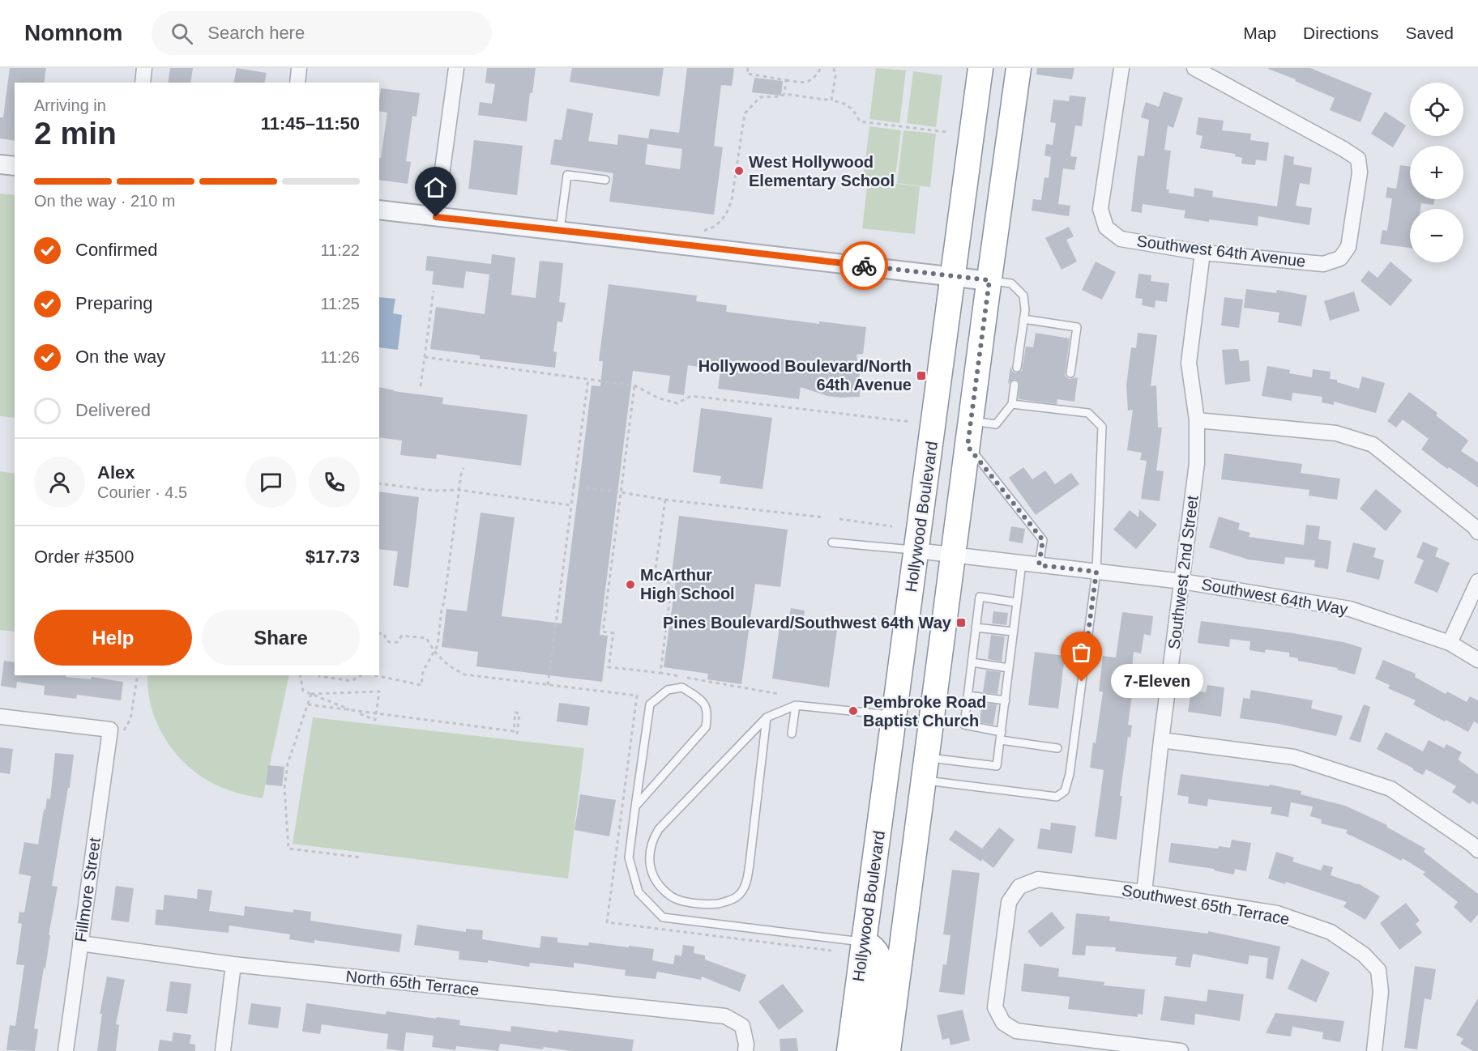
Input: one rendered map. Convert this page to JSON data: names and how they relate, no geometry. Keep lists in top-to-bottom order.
{
  "streets": {
    "highway": ["Hollywood Boulevard"],
    "street": [
      "Southwest 64th Avenue",
      "Southwest 2nd Street",
      "Southwest 64th Way",
      "Fillmore Street",
      "Southwest 65th Terrace",
      "North 65th Terrace"
    ]
  },
  "crossings": [
    ["Southwest 64th Avenue", "Southwest 2nd Street"],
    ["Hollywood Boulevard", "Southwest 64th Way"],
    ["Southwest 2nd Street", "Southwest 64th Way"],
    ["Southwest 2nd Street", "Southwest 65th Terrace"],
    ["Fillmore Street", "North 65th Terrace"]
  ],
  "places": {
    "other": [
      "West Hollywood Elementary School",
      "McArthur High School",
      "7-Eleven",
      "Pembroke Road Baptist Church"
    ],
    "transit": ["Hollywood Boulevard/North 64th Avenue", "Pines Boulevard/Southwest 64th Way"]
  },
  "page": {
    "header": "Nomnom",
    "search": "Search here",
    "nav": ["Map", "Directions", "Saved"],
    "map_buttons": ["+", "−"],
    "heading": ["2 min", "Arriving in", "11:45–11:50"],
    "panel": [
      "Alex",
      "Courier · 4.5",
      "Order #3500",
      "$17.73"
    ],
    "bar": "On the way · 210 m",
    "list": [
      ["Confirmed", "11:22"],
      ["Preparing", "11:25"],
      ["On the way", "11:26"],
      "Delivered"
    ],
    "buttons": ["Help", "Share"],
    "bubble": "7-Eleven"
  }
}
